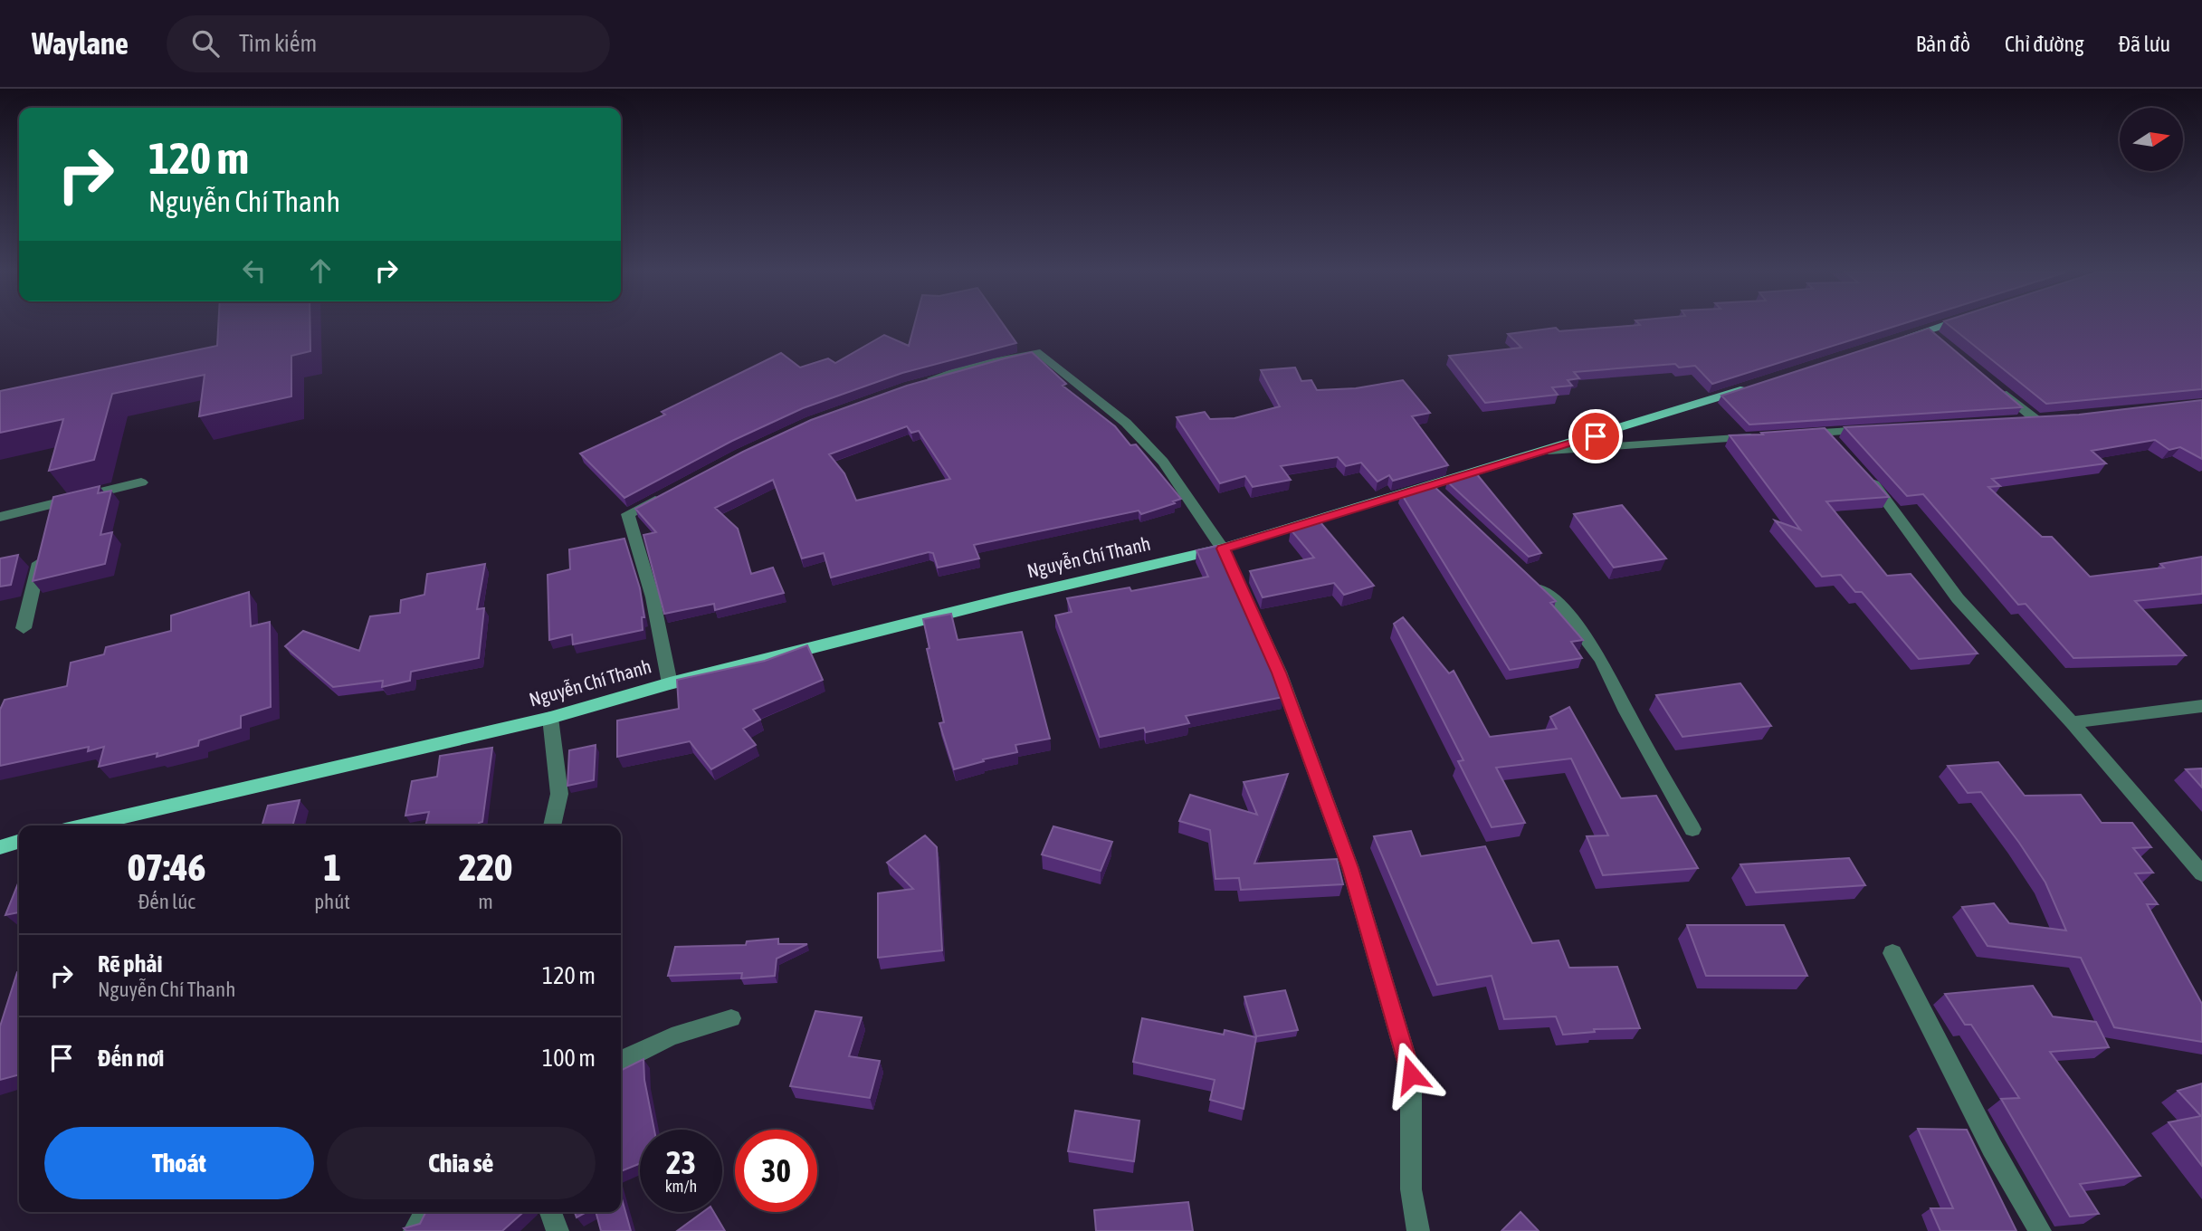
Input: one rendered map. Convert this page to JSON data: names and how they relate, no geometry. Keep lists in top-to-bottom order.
{
  "streets": {
    "main road": ["Nguyễn Chí Thanh"]
  },
  "north": "right",
  "page": {
    "header": "Waylane",
    "search": "Tìm kiếm",
    "nav": ["Bản đồ", "Chỉ đường", "Đã lưu"],
    "turn": ["120 m", "Nguyễn Chí Thanh"],
    "eta": [
      "07:46",
      "Đến lúc",
      "1",
      "phút",
      "220",
      "m"
    ],
    "list": [
      {
        "name": "Rẽ phải",
        "note": "Nguyễn Chí Thanh",
        "value": "120 m"
      },
      {
        "name": "Đến nơi",
        "value": "100 m"
      }
    ],
    "buttons": ["Thoát", "Chia sẻ"],
    "speed": "23 km/h",
    "limit": "30"
  }
}
